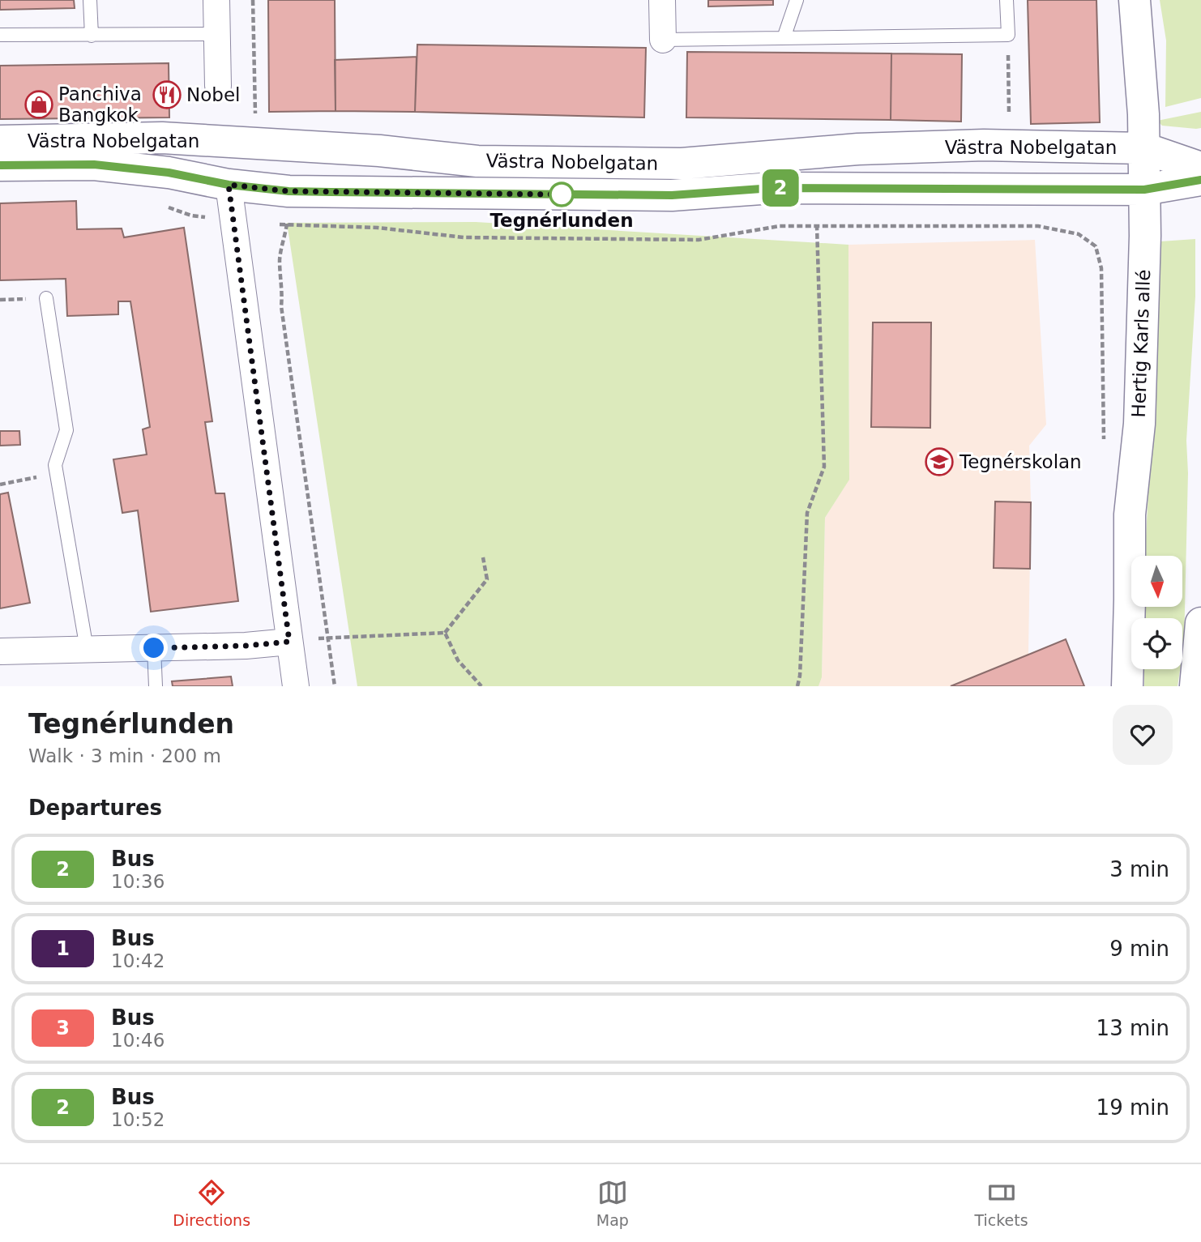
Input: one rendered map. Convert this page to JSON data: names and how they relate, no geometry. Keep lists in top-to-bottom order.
{
  "streets": {
    "main road": ["Västra Nobelgatan", "Hertig Karls allé"]
  },
  "crossings": [
    ["Västra Nobelgatan", "Hertig Karls allé"]
  ],
  "places": {
    "restaurant": ["Nobel"],
    "shop": ["Panchiva Bangkok"],
    "other": ["Tegnérlunden"],
    "school or university": ["Tegnérskolan"]
  },
  "lines": ["bus line 2"],
  "north": "bottom",
  "page": {
    "on_map": "2",
    "heading": [
      ["Tegnérlunden", "Walk · 3 min · 200 m"],
      "Departures"
    ],
    "list": [
      {
        "mark": "2",
        "name": "Bus",
        "note": "10:36",
        "value": "3 min"
      },
      {
        "mark": "1",
        "name": "Bus",
        "note": "10:42",
        "value": "9 min"
      },
      {
        "mark": "3",
        "name": "Bus",
        "note": "10:46",
        "value": "13 min"
      },
      {
        "mark": "2",
        "name": "Bus",
        "note": "10:52",
        "value": "19 min"
      }
    ],
    "tabs": ["Directions", "Map", "Tickets"]
  }
}
